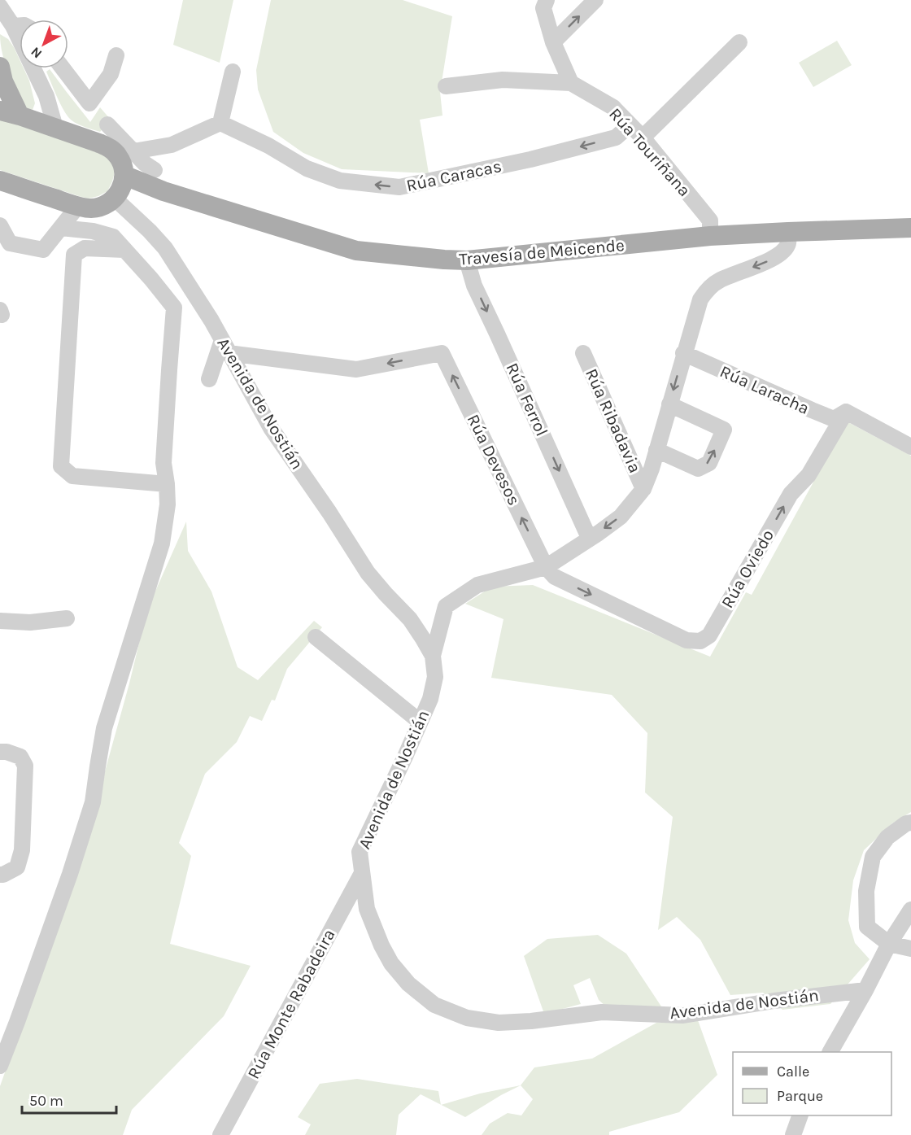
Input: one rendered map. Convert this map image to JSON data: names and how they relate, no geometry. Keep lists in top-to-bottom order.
{
  "streets": {
    "main road": ["Travesía de Meicende"],
    "street": [
      "Rúa Touriñana",
      "Rúa Caracas",
      "Rúa Laracha",
      "Rúa Ferrol",
      "Avenida de Nostián",
      "Rúa Ribadavia",
      "Rúa Devesos",
      "Rúa Oviedo",
      "Rúa Monte Rabadeira"
    ]
  },
  "crossings": [
    ["Rúa Touriñana", "Rúa Caracas"],
    ["Rúa Touriñana", "Travesía de Meicende"],
    ["Travesía de Meicende", "Rúa Ferrol"],
    ["Rúa Laracha", "Rúa Oviedo"],
    ["Avenida de Nostián", "Rúa Devesos"],
    ["Avenida de Nostián", "Rúa Monte Rabadeira"],
    ["Rúa Devesos", "Rúa Oviedo"]
  ],
  "one_way": ["Rúa Caracas", "Rúa Ferrol", "Rúa Devesos"],
  "legend": ["Calle", "Parque"],
  "scale_bar": "50 m",
  "north": "bottom left"
}
